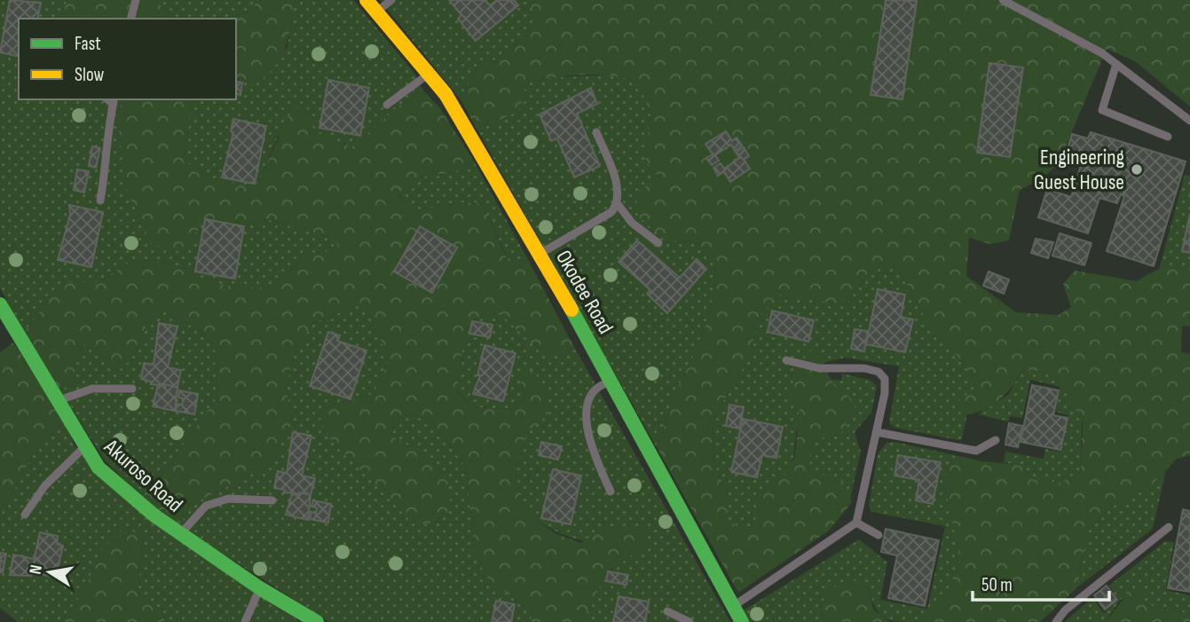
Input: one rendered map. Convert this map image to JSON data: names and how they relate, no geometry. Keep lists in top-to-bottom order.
{
  "streets": {
    "street": ["Okodee Road", "Akuroso Road"]
  },
  "places": ["Engineering Guest House"],
  "legend": ["Fast", "Slow"],
  "scale_bar": "50 m",
  "north": "left"
}
